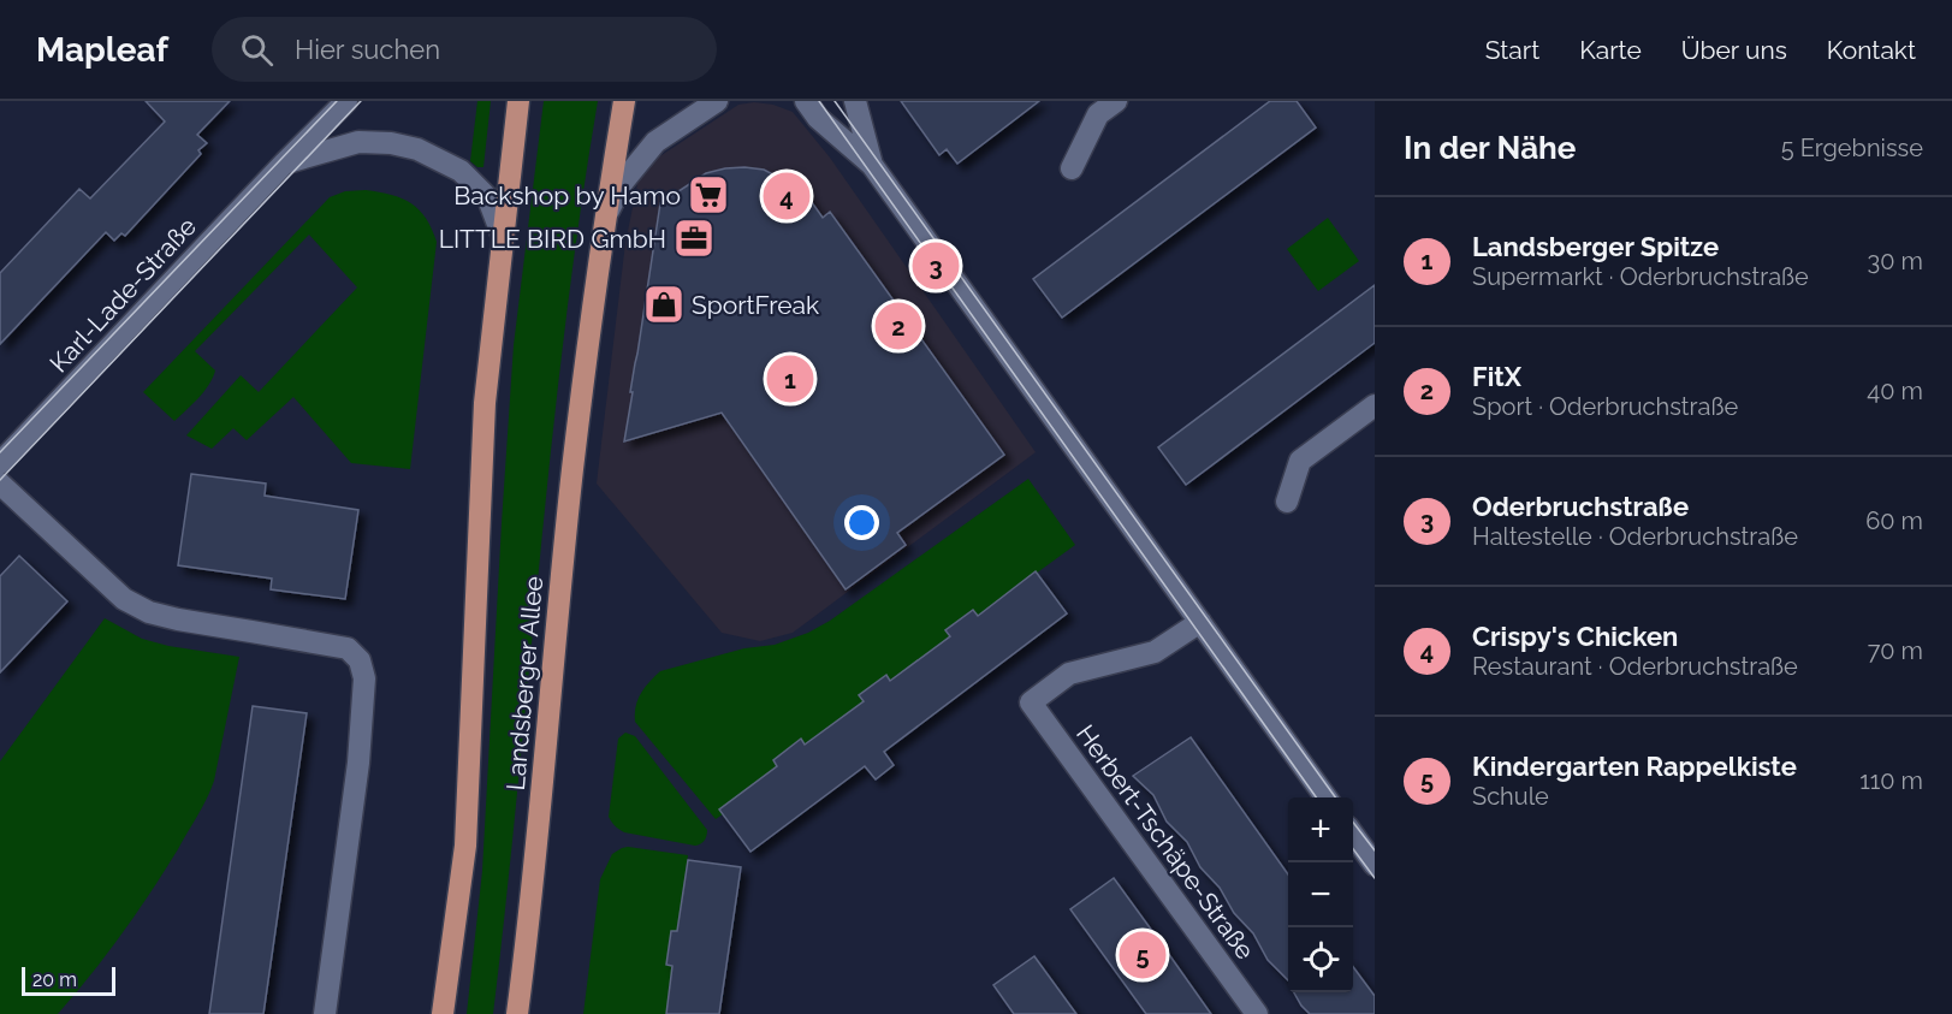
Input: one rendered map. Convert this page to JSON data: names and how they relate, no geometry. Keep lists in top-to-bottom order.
{
  "streets": {
    "main road": ["Landsberger Allee"],
    "street": ["Karl-Lade-Straße", "Herbert-Tschäpe-Straße"]
  },
  "places": {
    "supermarket": ["Backshop by Hamo"],
    "office": ["LITTLE BIRD GmbH"],
    "shop": ["SportFreak"]
  },
  "scale_bar": "20 m",
  "page": {
    "header": "Mapleaf",
    "search": "Hier suchen",
    "nav": [
      "Start",
      "Karte",
      "Über uns",
      "Kontakt"
    ],
    "heading": ["In der Nähe", "5 Ergebnisse"],
    "pins": [
      "4",
      "3",
      "2",
      "1",
      "5"
    ],
    "list": [
      {
        "mark": "1",
        "name": "Landsberger Spitze",
        "note": "Supermarkt · Oderbruchstraße",
        "value": "30 m"
      },
      {
        "mark": "2",
        "name": "FitX",
        "note": "Sport · Oderbruchstraße",
        "value": "40 m"
      },
      {
        "mark": "3",
        "name": "Oderbruchstraße",
        "note": "Haltestelle · Oderbruchstraße",
        "value": "60 m"
      },
      {
        "mark": "4",
        "name": "Crispy's Chicken",
        "note": "Restaurant · Oderbruchstraße",
        "value": "70 m"
      },
      {
        "mark": "5",
        "name": "Kindergarten Rappelkiste",
        "note": "Schule",
        "value": "110 m"
      }
    ],
    "map_buttons": ["+", "−"],
    "scale": "20 m"
  }
}
